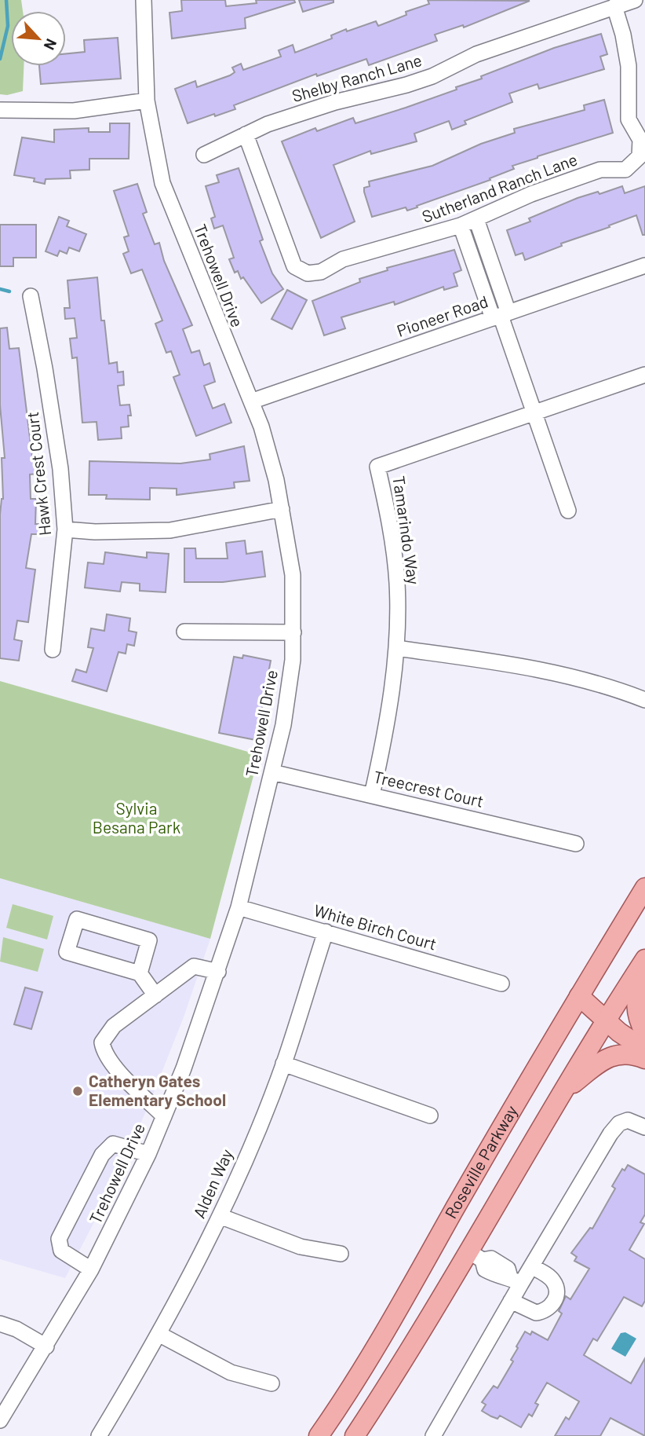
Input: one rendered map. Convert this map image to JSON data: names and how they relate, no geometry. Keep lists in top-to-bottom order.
{
  "streets": {
    "main road": ["Roseville Parkway"],
    "street": [
      "Shelby Ranch Lane",
      "Sutherland Ranch Lane",
      "Trehowell Drive",
      "Pioneer Road",
      "Hawk Crest Court",
      "Tamarindo Way",
      "Treecrest Court",
      "White Birch Court",
      "Alden Way"
    ]
  },
  "crossings": [
    ["Shelby Ranch Lane", "Sutherland Ranch Lane"],
    ["Trehowell Drive", "Pioneer Road"],
    ["Trehowell Drive", "Treecrest Court"],
    ["Trehowell Drive", "White Birch Court"],
    ["Tamarindo Way", "Treecrest Court"],
    ["White Birch Court", "Alden Way"]
  ],
  "parks": ["Sylvia Besana Park"],
  "places": ["Catheryn Gates Elementary School"],
  "north": "bottom right"
}
